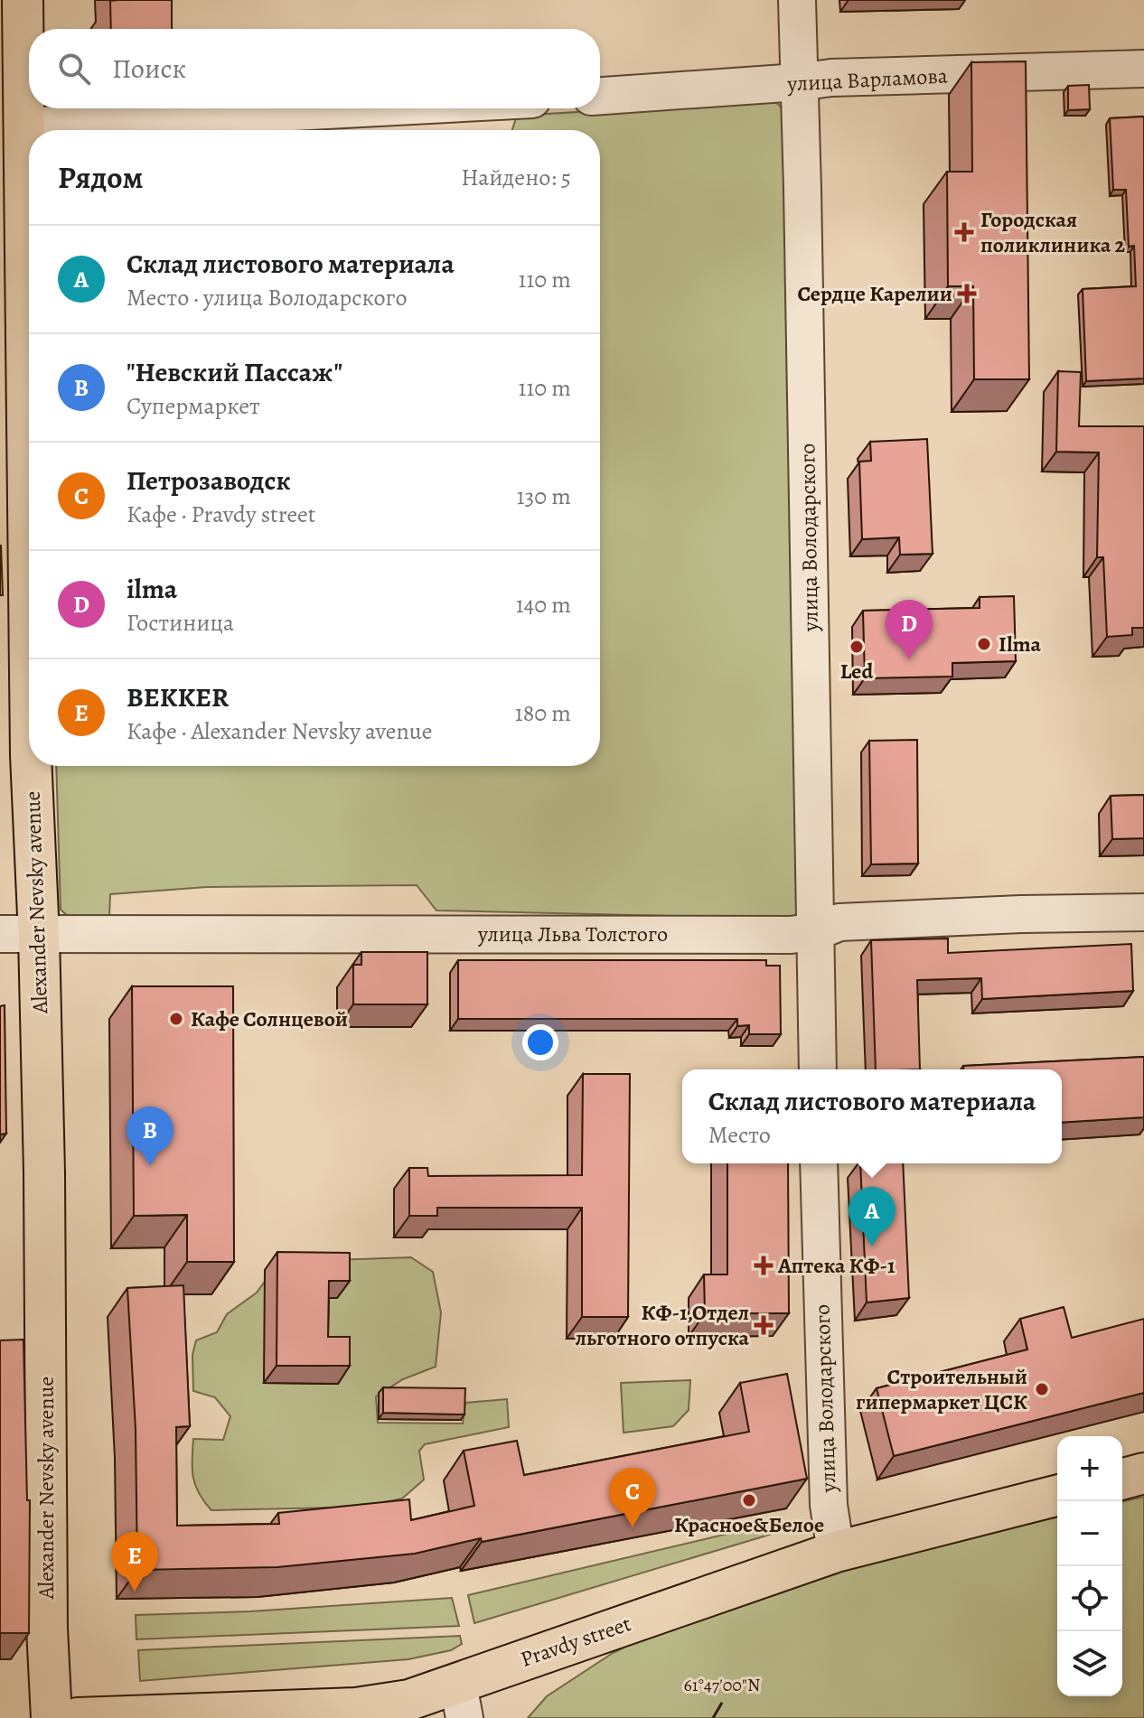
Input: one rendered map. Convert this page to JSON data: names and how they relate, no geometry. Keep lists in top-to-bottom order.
{
  "streets": {
    "main road": ["Alexander Nevsky avenue", "Pravdy street"],
    "street": ["улица Варламова", "улица Володарского", "улица Льва Толстого"]
  },
  "crossings": [
    ["улица Варламова", "улица Володарского"],
    ["улица Володарского", "улица Льва Толстого"],
    ["улица Володарского", "Pravdy street"],
    ["Alexander Nevsky avenue", "улица Льва Толстого"]
  ],
  "places": {
    "health": [
      "Городская поликлиника 2",
      "Сердце Карелии",
      "Аптека КФ-1",
      "КФ-1,Отдел льготного отпуска"
    ],
    "other": [
      "Ilma",
      "Led",
      "Кафе Солнцевой",
      "Строительный гипермаркет ЦСК",
      "Красное&Белое"
    ]
  },
  "page": {
    "search": "Поиск",
    "heading": ["Рядом", "Найдено: 5"],
    "list": [
      {
        "mark": "A",
        "name": "Склад листового материала",
        "note": "Место · улица Володарского",
        "value": "110 m"
      },
      {
        "mark": "B",
        "name": "\"Невский Пассаж\"",
        "note": "Супермаркет",
        "value": "110 m"
      },
      {
        "mark": "C",
        "name": "Петрозаводск",
        "note": "Кафе · Pravdy street",
        "value": "130 m"
      },
      {
        "mark": "D",
        "name": "ilma",
        "note": "Гостиница",
        "value": "140 m"
      },
      {
        "mark": "E",
        "name": "BEKKER",
        "note": "Кафе · Alexander Nevsky avenue",
        "value": "180 m"
      }
    ],
    "pins": [
      "D",
      "B",
      "A",
      "C",
      "E"
    ],
    "popup": ["Склад листового материала", "Место"],
    "map_buttons": ["+", "−"]
  },
  "coordinates": ["61°47'00\"N"]
}
